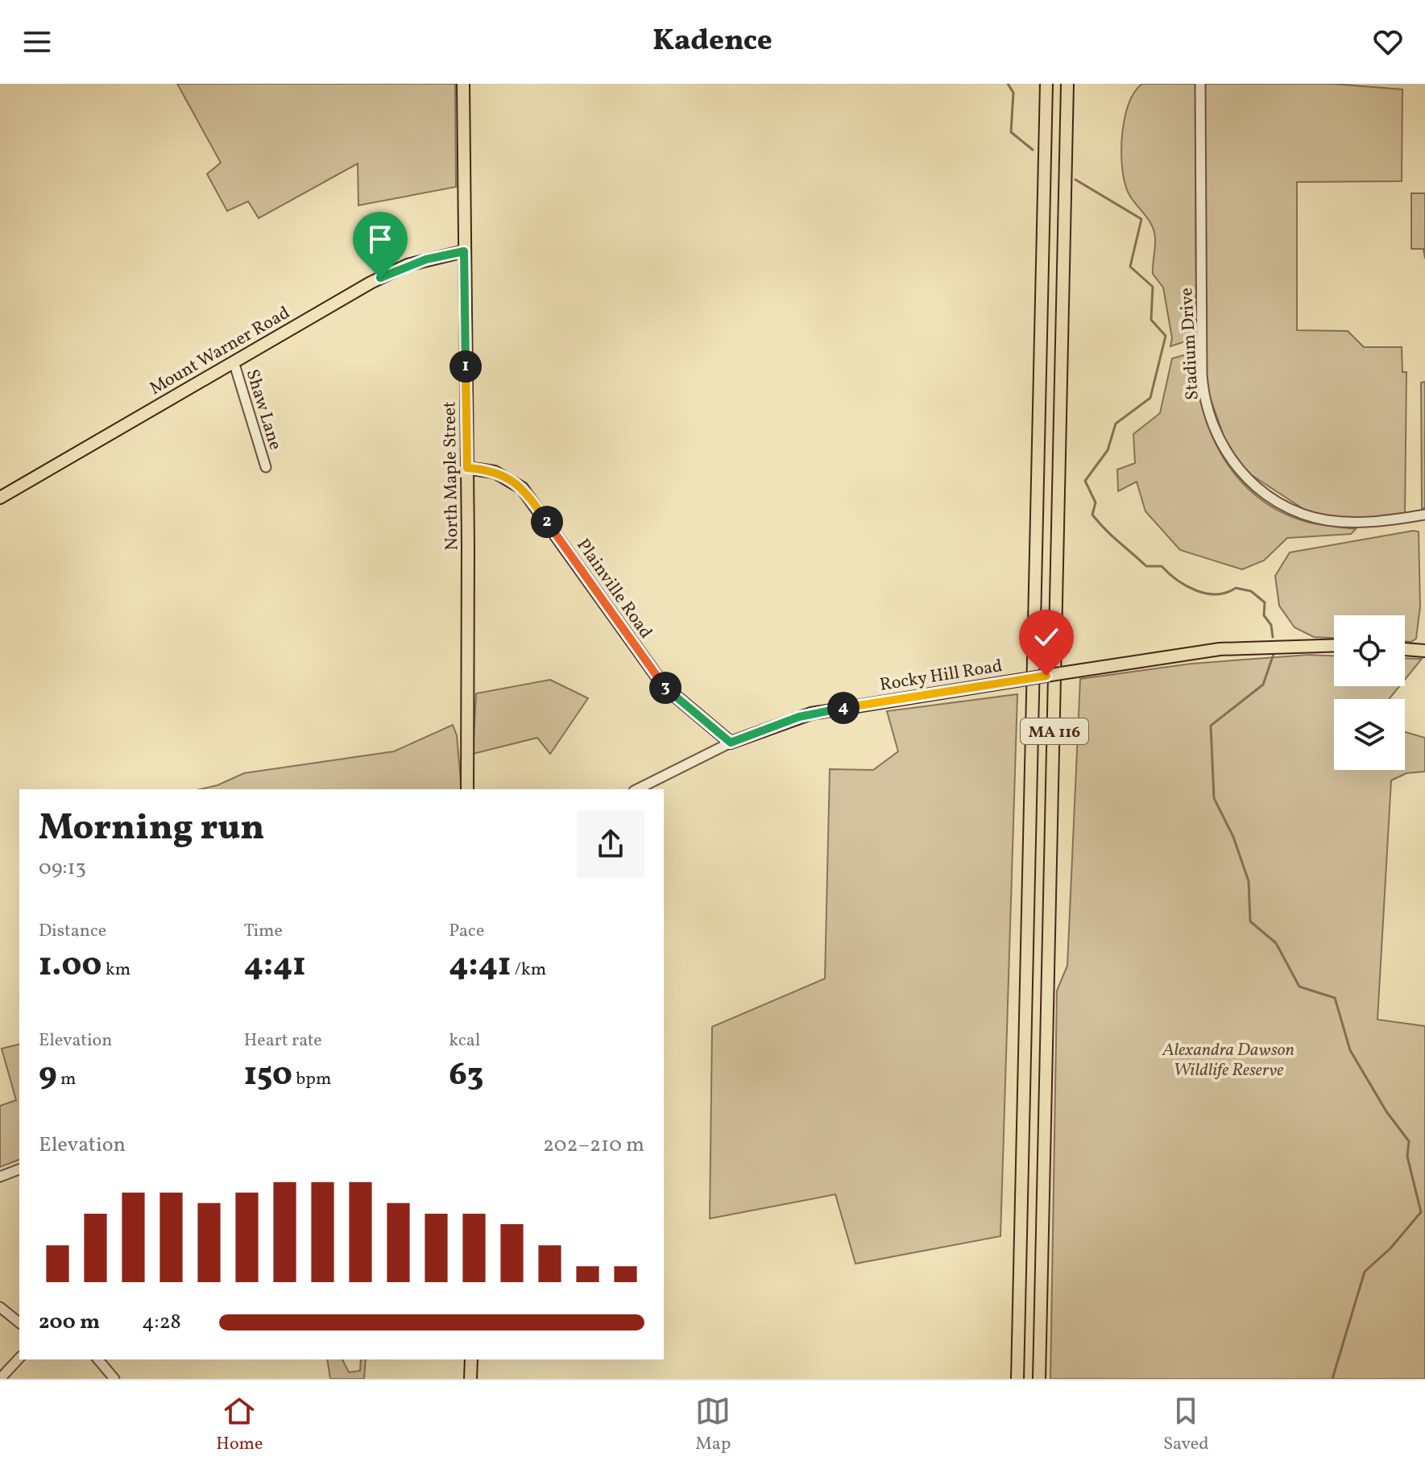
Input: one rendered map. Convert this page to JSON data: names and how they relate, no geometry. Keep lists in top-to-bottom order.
{
  "streets": {
    "main road": [
      "Mount Warner Road",
      "North Maple Street",
      "Plainville Road",
      "Rocky Hill Road",
      "MA 116"
    ],
    "street": ["Stadium Drive", "Shaw Lane"]
  },
  "crossings": [
    ["Mount Warner Road", "Shaw Lane"],
    ["Mount Warner Road", "North Maple Street"],
    ["North Maple Street", "Plainville Road"],
    ["Plainville Road", "Rocky Hill Road"]
  ],
  "parks": ["Alexandra Dawson Wildlife Reserve"],
  "page": {
    "header": "Kadence",
    "pins": [
      "1",
      "2",
      "3",
      "4"
    ],
    "heading": ["Morning run", "09:13"],
    "stats": [
      ["Distance", "1.00 km"],
      ["Time", "4:41"],
      ["Pace", "4:41 /km"],
      ["Elevation", "9 m"],
      ["Heart rate", "150 bpm"],
      ["kcal", "63"]
    ],
    "chart": ["Elevation", "202–210 m"],
    "list": [
      {
        "name": "200 m",
        "note": "4:28"
      }
    ],
    "tabs": ["Home", "Map", "Saved"]
  }
}
